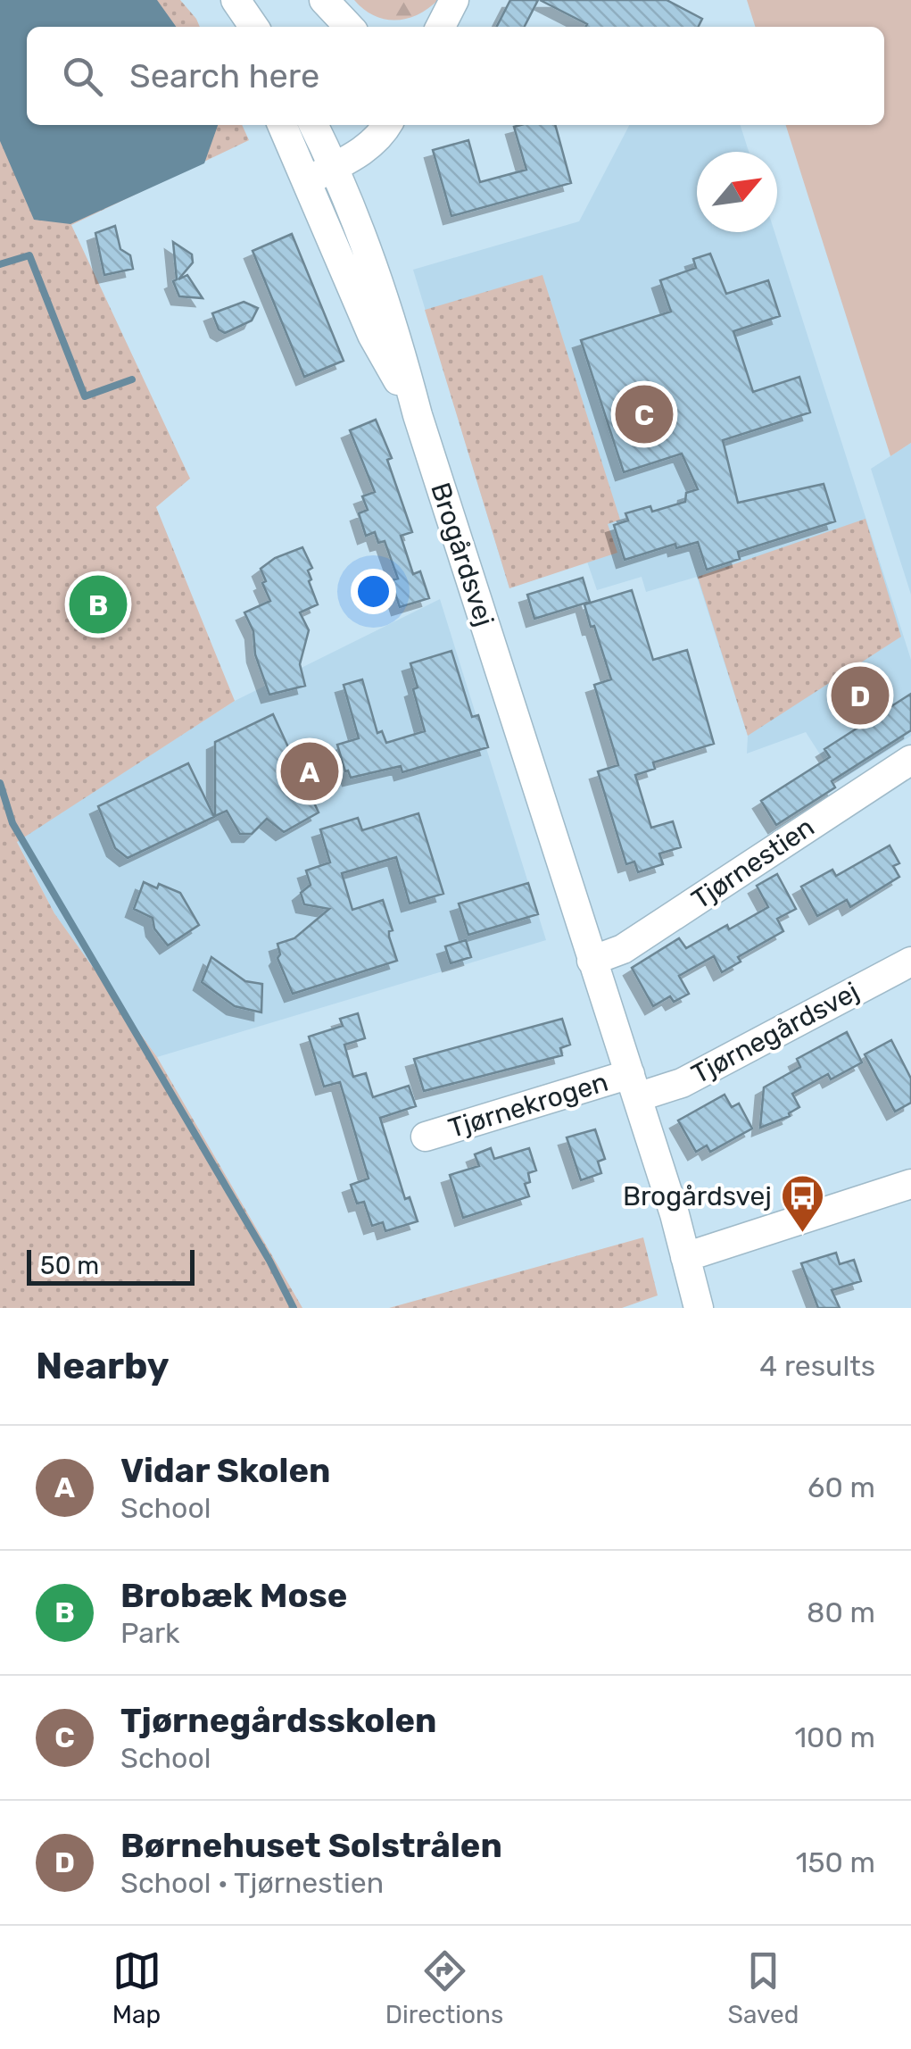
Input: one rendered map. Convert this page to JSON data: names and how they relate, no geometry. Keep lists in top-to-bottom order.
{
  "streets": {
    "street": [
      "Brogårdsvej",
      "Tjørnestien",
      "Tjørnegårdsvej",
      "Tjørnekrogen"
    ]
  },
  "crossings": [
    ["Brogårdsvej", "Tjørnestien"],
    ["Brogårdsvej", "Tjørnegårdsvej"],
    ["Brogårdsvej", "Tjørnekrogen"],
    ["Tjørnegårdsvej", "Tjørnekrogen"]
  ],
  "places": {
    "bus stop": ["Brogårdsvej"]
  },
  "scale_bar": "50 m",
  "north": "top right",
  "page": {
    "search": "Search here",
    "pins": [
      "C",
      "B",
      "D",
      "A"
    ],
    "scale": "50 m",
    "heading": ["Nearby", "4 results"],
    "list": [
      {
        "mark": "A",
        "name": "Vidar Skolen",
        "note": "School",
        "value": "60 m"
      },
      {
        "mark": "B",
        "name": "Brobæk Mose",
        "note": "Park",
        "value": "80 m"
      },
      {
        "mark": "C",
        "name": "Tjørnegårdsskolen",
        "note": "School",
        "value": "100 m"
      },
      {
        "mark": "D",
        "name": "Børnehuset Solstrålen",
        "note": "School · Tjørnestien",
        "value": "150 m"
      }
    ],
    "nav": ["Map", "Directions", "Saved"]
  }
}
